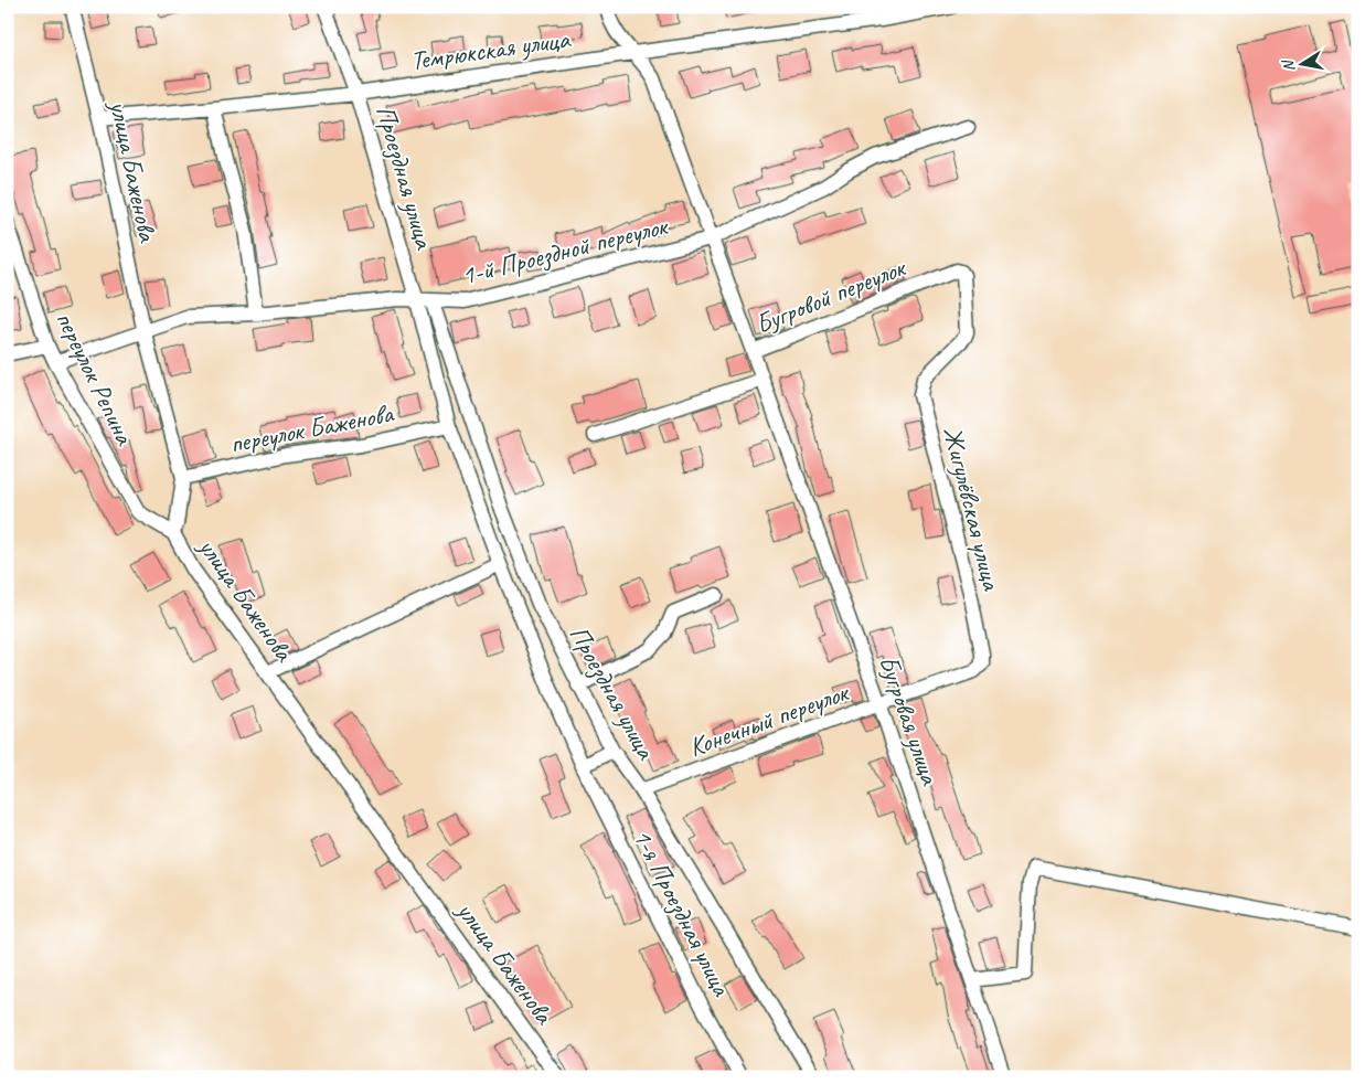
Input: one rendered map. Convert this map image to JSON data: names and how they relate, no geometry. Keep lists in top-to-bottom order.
{
  "streets": {
    "street": [
      "Темрюкская улица",
      "улица Баженова",
      "Проездная улица",
      "1-й Проездной переулок",
      "Бугровой переулок",
      "переулок Репина",
      "переулок Баженова",
      "Жигулёвская улица",
      "Конечный переулок",
      "Бугровая улица",
      "1-я Проездная улица"
    ]
  },
  "crossings": [
    ["Темрюкская улица", "улица Баженова"],
    ["Темрюкская улица", "Проездная улица"],
    ["улица Баженова", "1-й Проездной переулок"],
    ["улица Баженова", "переулок Репина"],
    ["улица Баженова", "переулок Баженова"],
    ["Проездная улица", "1-й Проездной переулок"],
    ["Проездная улица", "переулок Баженова"],
    ["Проездная улица", "Конечный переулок"],
    ["Проездная улица", "1-я Проездная улица"],
    ["1-й Проездной переулок", "переулок Репина"],
    ["Бугровой переулок", "Жигулёвская улица"],
    ["Бугровой переулок", "Бугровая улица"],
    ["Жигулёвская улица", "Конечный переулок"],
    ["Жигулёвская улица", "Бугровая улица"],
    ["Конечный переулок", "Бугровая улица"]
  ],
  "north": "left"
}
